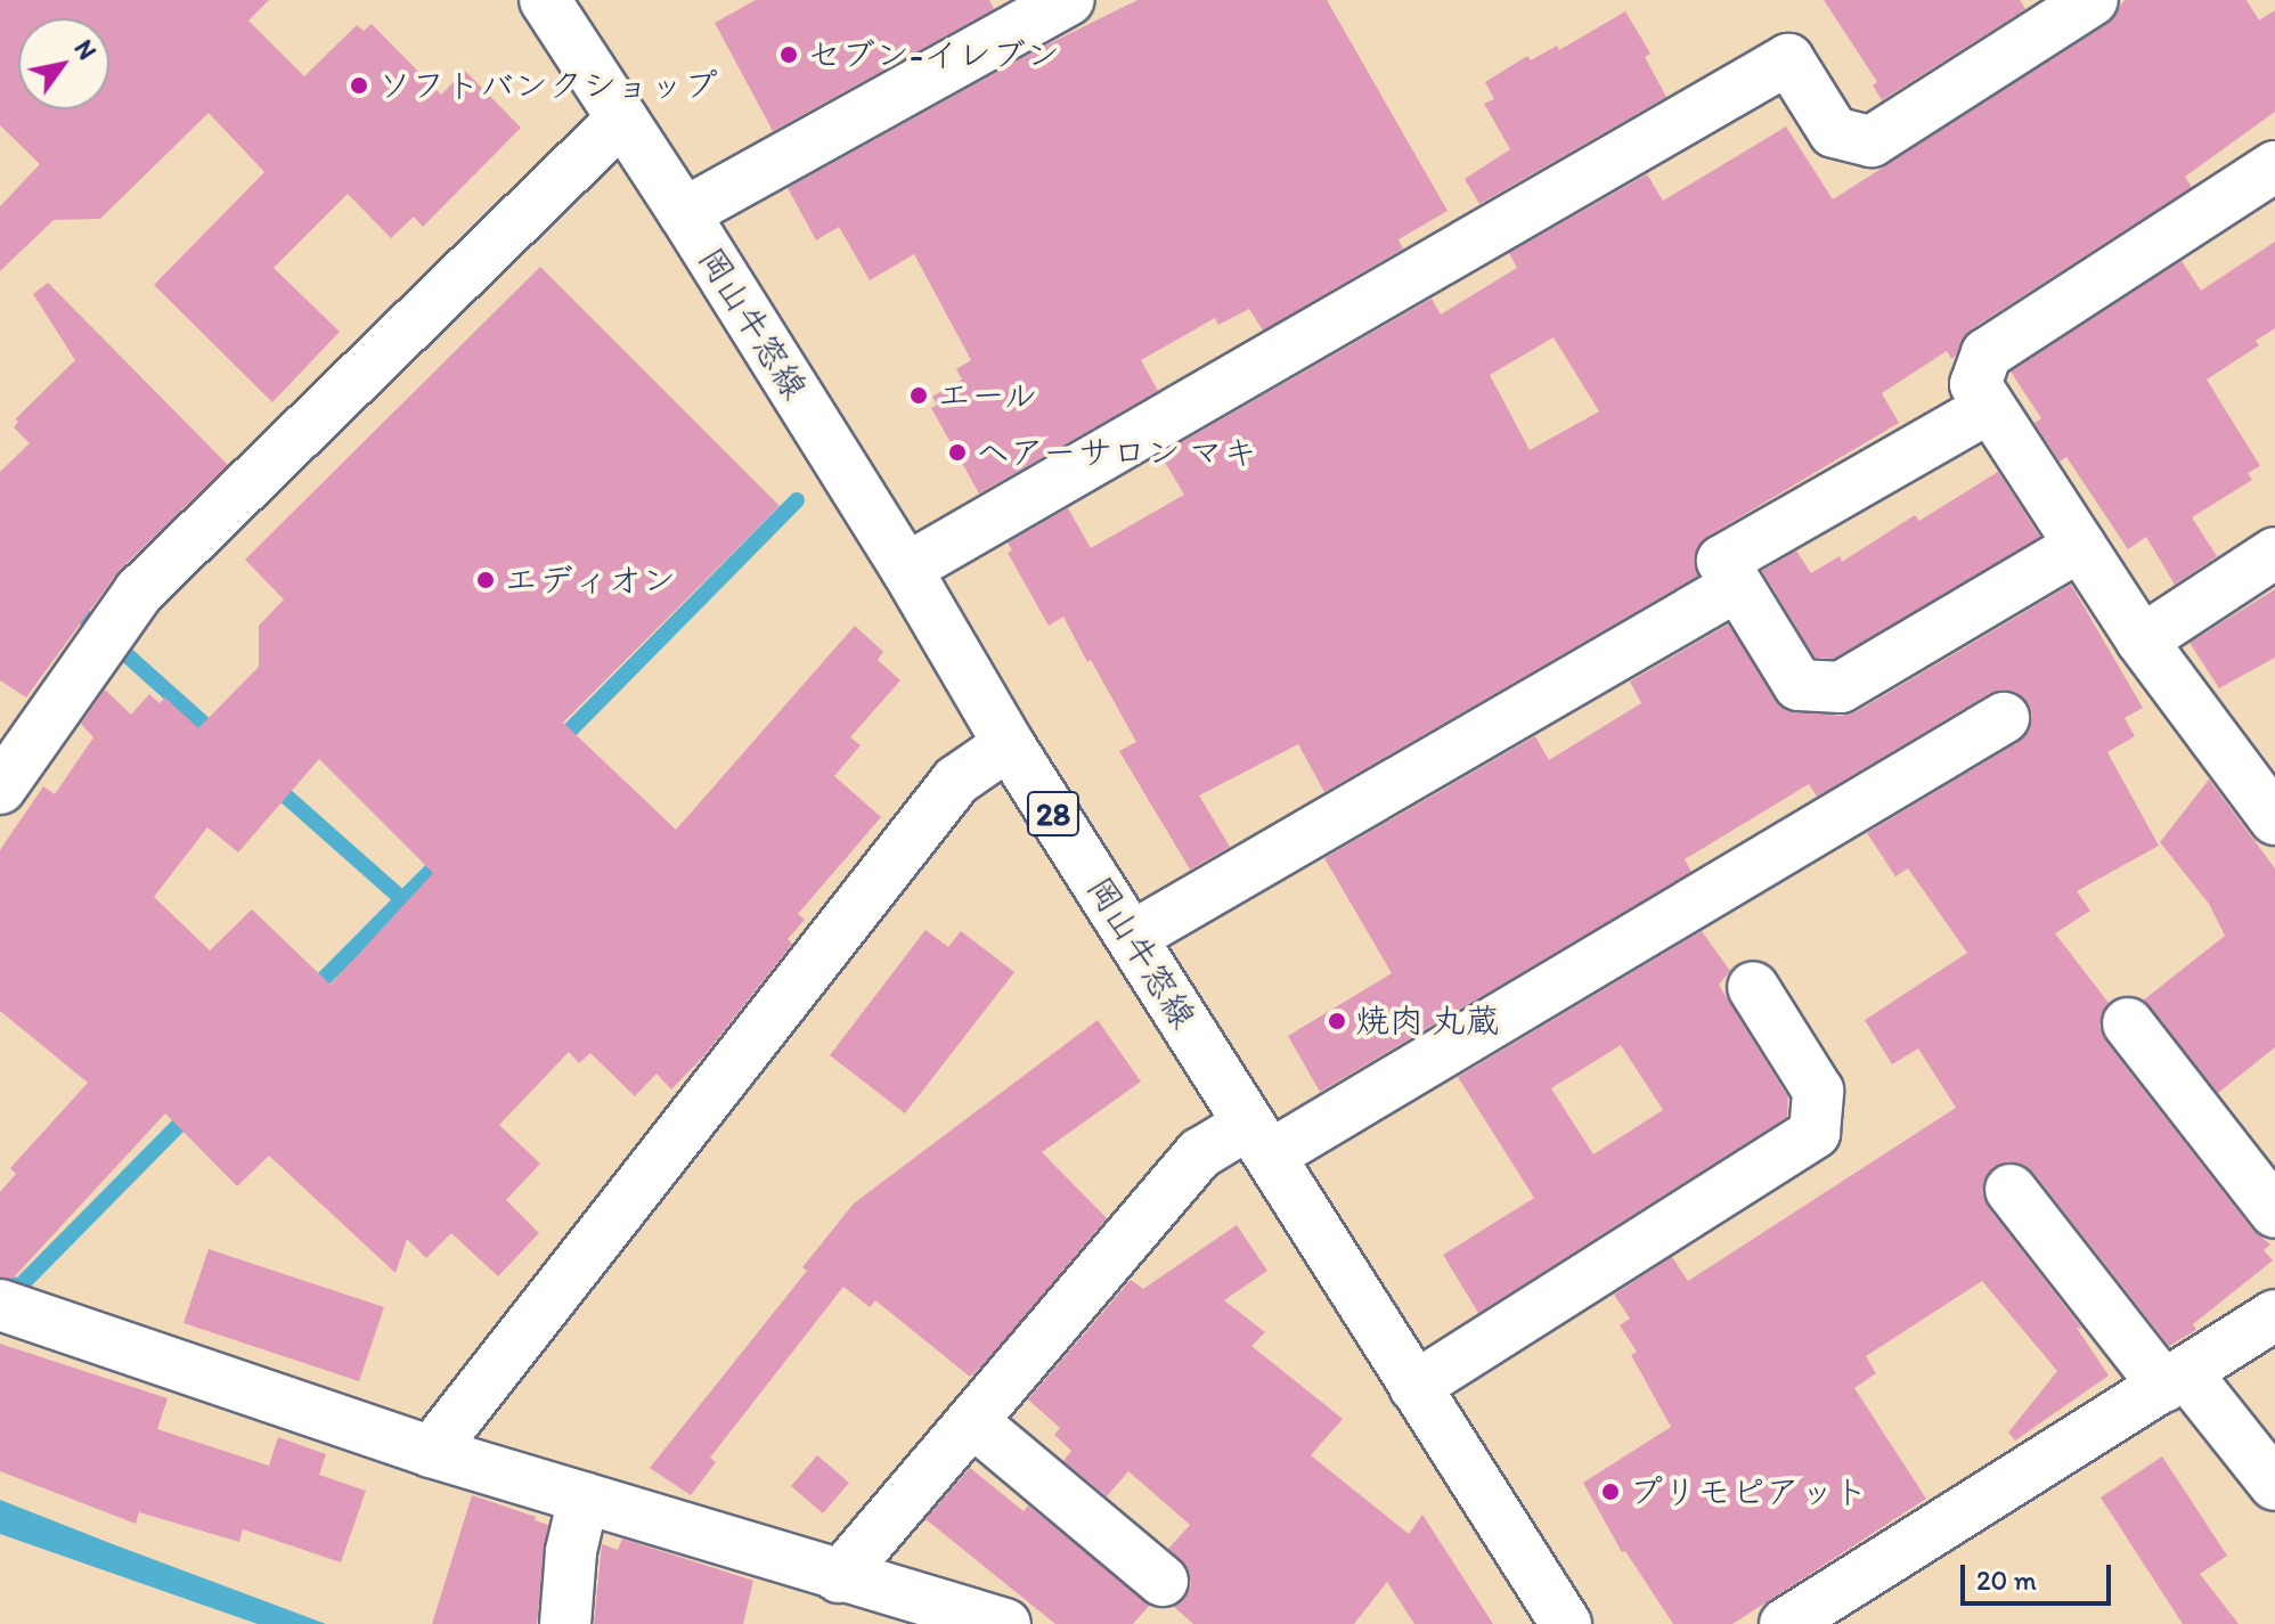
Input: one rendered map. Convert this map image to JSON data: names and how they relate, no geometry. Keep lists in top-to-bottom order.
{
  "streets": {
    "street": ["岡山牛窓線", "28"]
  },
  "places": [
    "セブン-イレブン",
    "ソフトバンクショップ",
    "エール",
    "ヘアーサロン マキ",
    "エディオン",
    "焼肉 丸蔵",
    "プリモピアット"
  ],
  "scale_bar": "20 m",
  "north": "top right"
}
